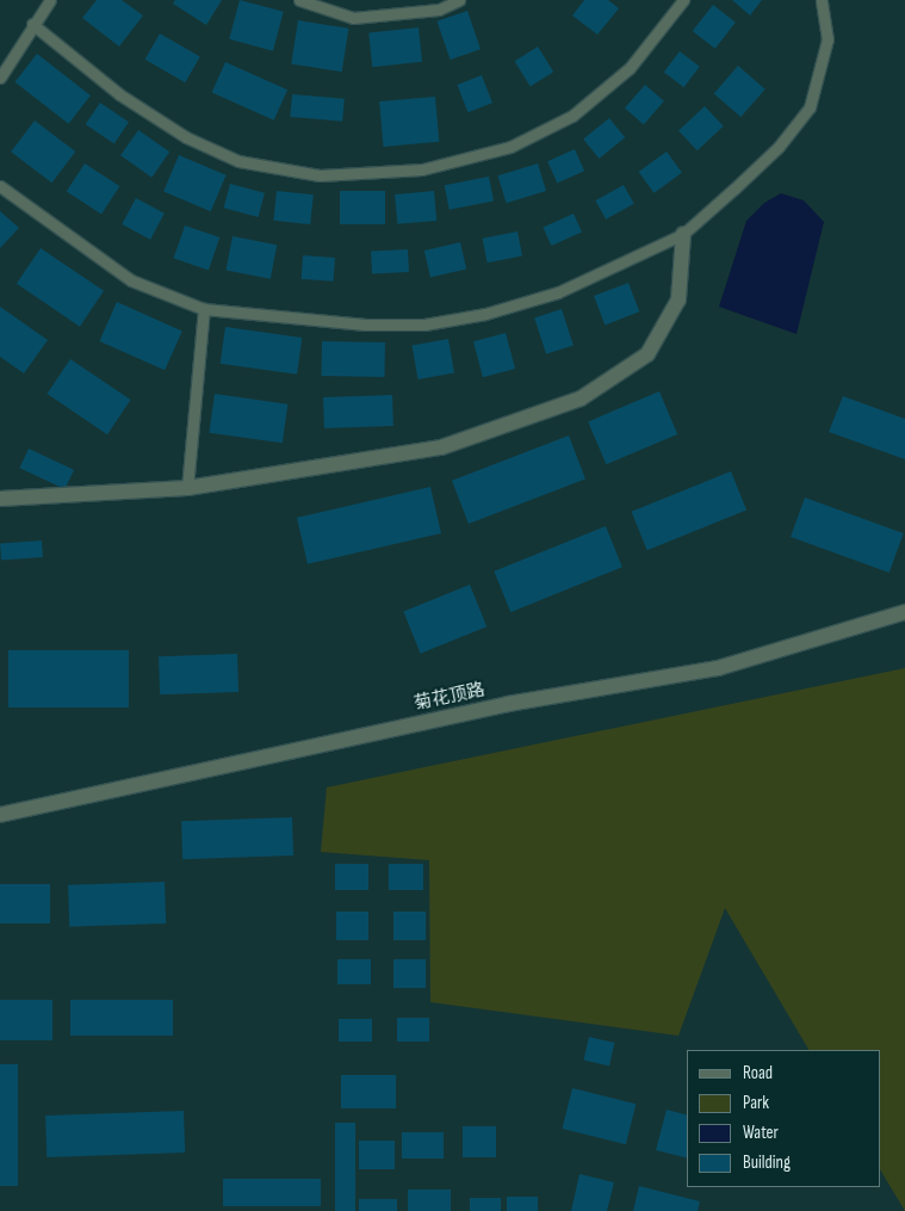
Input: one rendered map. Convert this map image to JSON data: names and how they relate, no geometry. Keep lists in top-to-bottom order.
{
  "streets": {
    "street": ["菊花顶路"]
  },
  "legend": [
    "Road",
    "Park",
    "Water",
    "Building"
  ]
}
